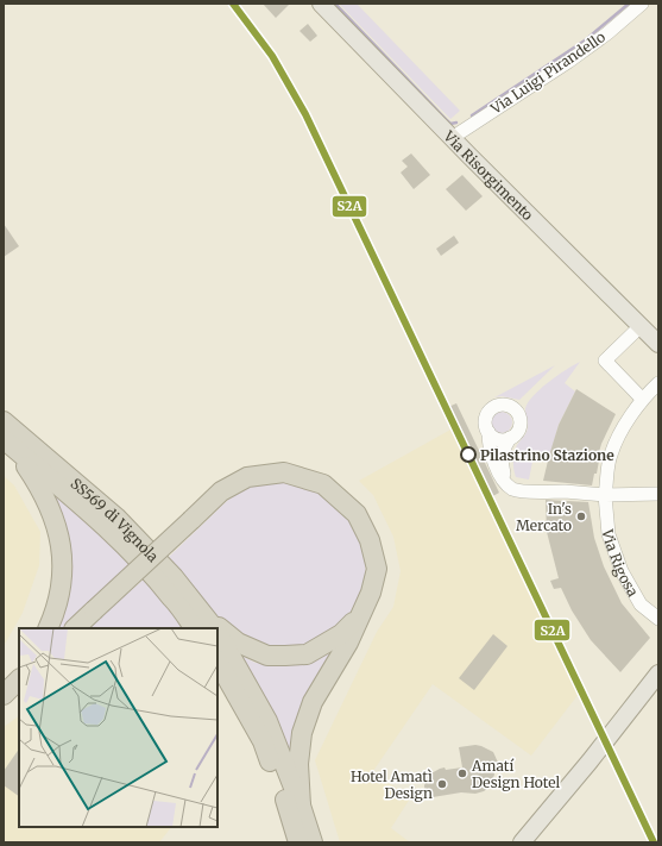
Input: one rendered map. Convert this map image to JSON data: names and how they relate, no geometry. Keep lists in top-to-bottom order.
{
  "streets": {
    "highway": ["SS569 di Vignola"],
    "main road": ["Via Risorgimento"],
    "street": ["Via Luigi Pirandello", "Via Rigosa"]
  },
  "crossings": [
    ["Via Luigi Pirandello", "Via Risorgimento"]
  ],
  "places": [
    "Pilastrino Stazione",
    "In's Mercato",
    "Amatí Design Hotel",
    "Hotel Amatì Design"
  ],
  "lines": ["transit line S2A"]
}
